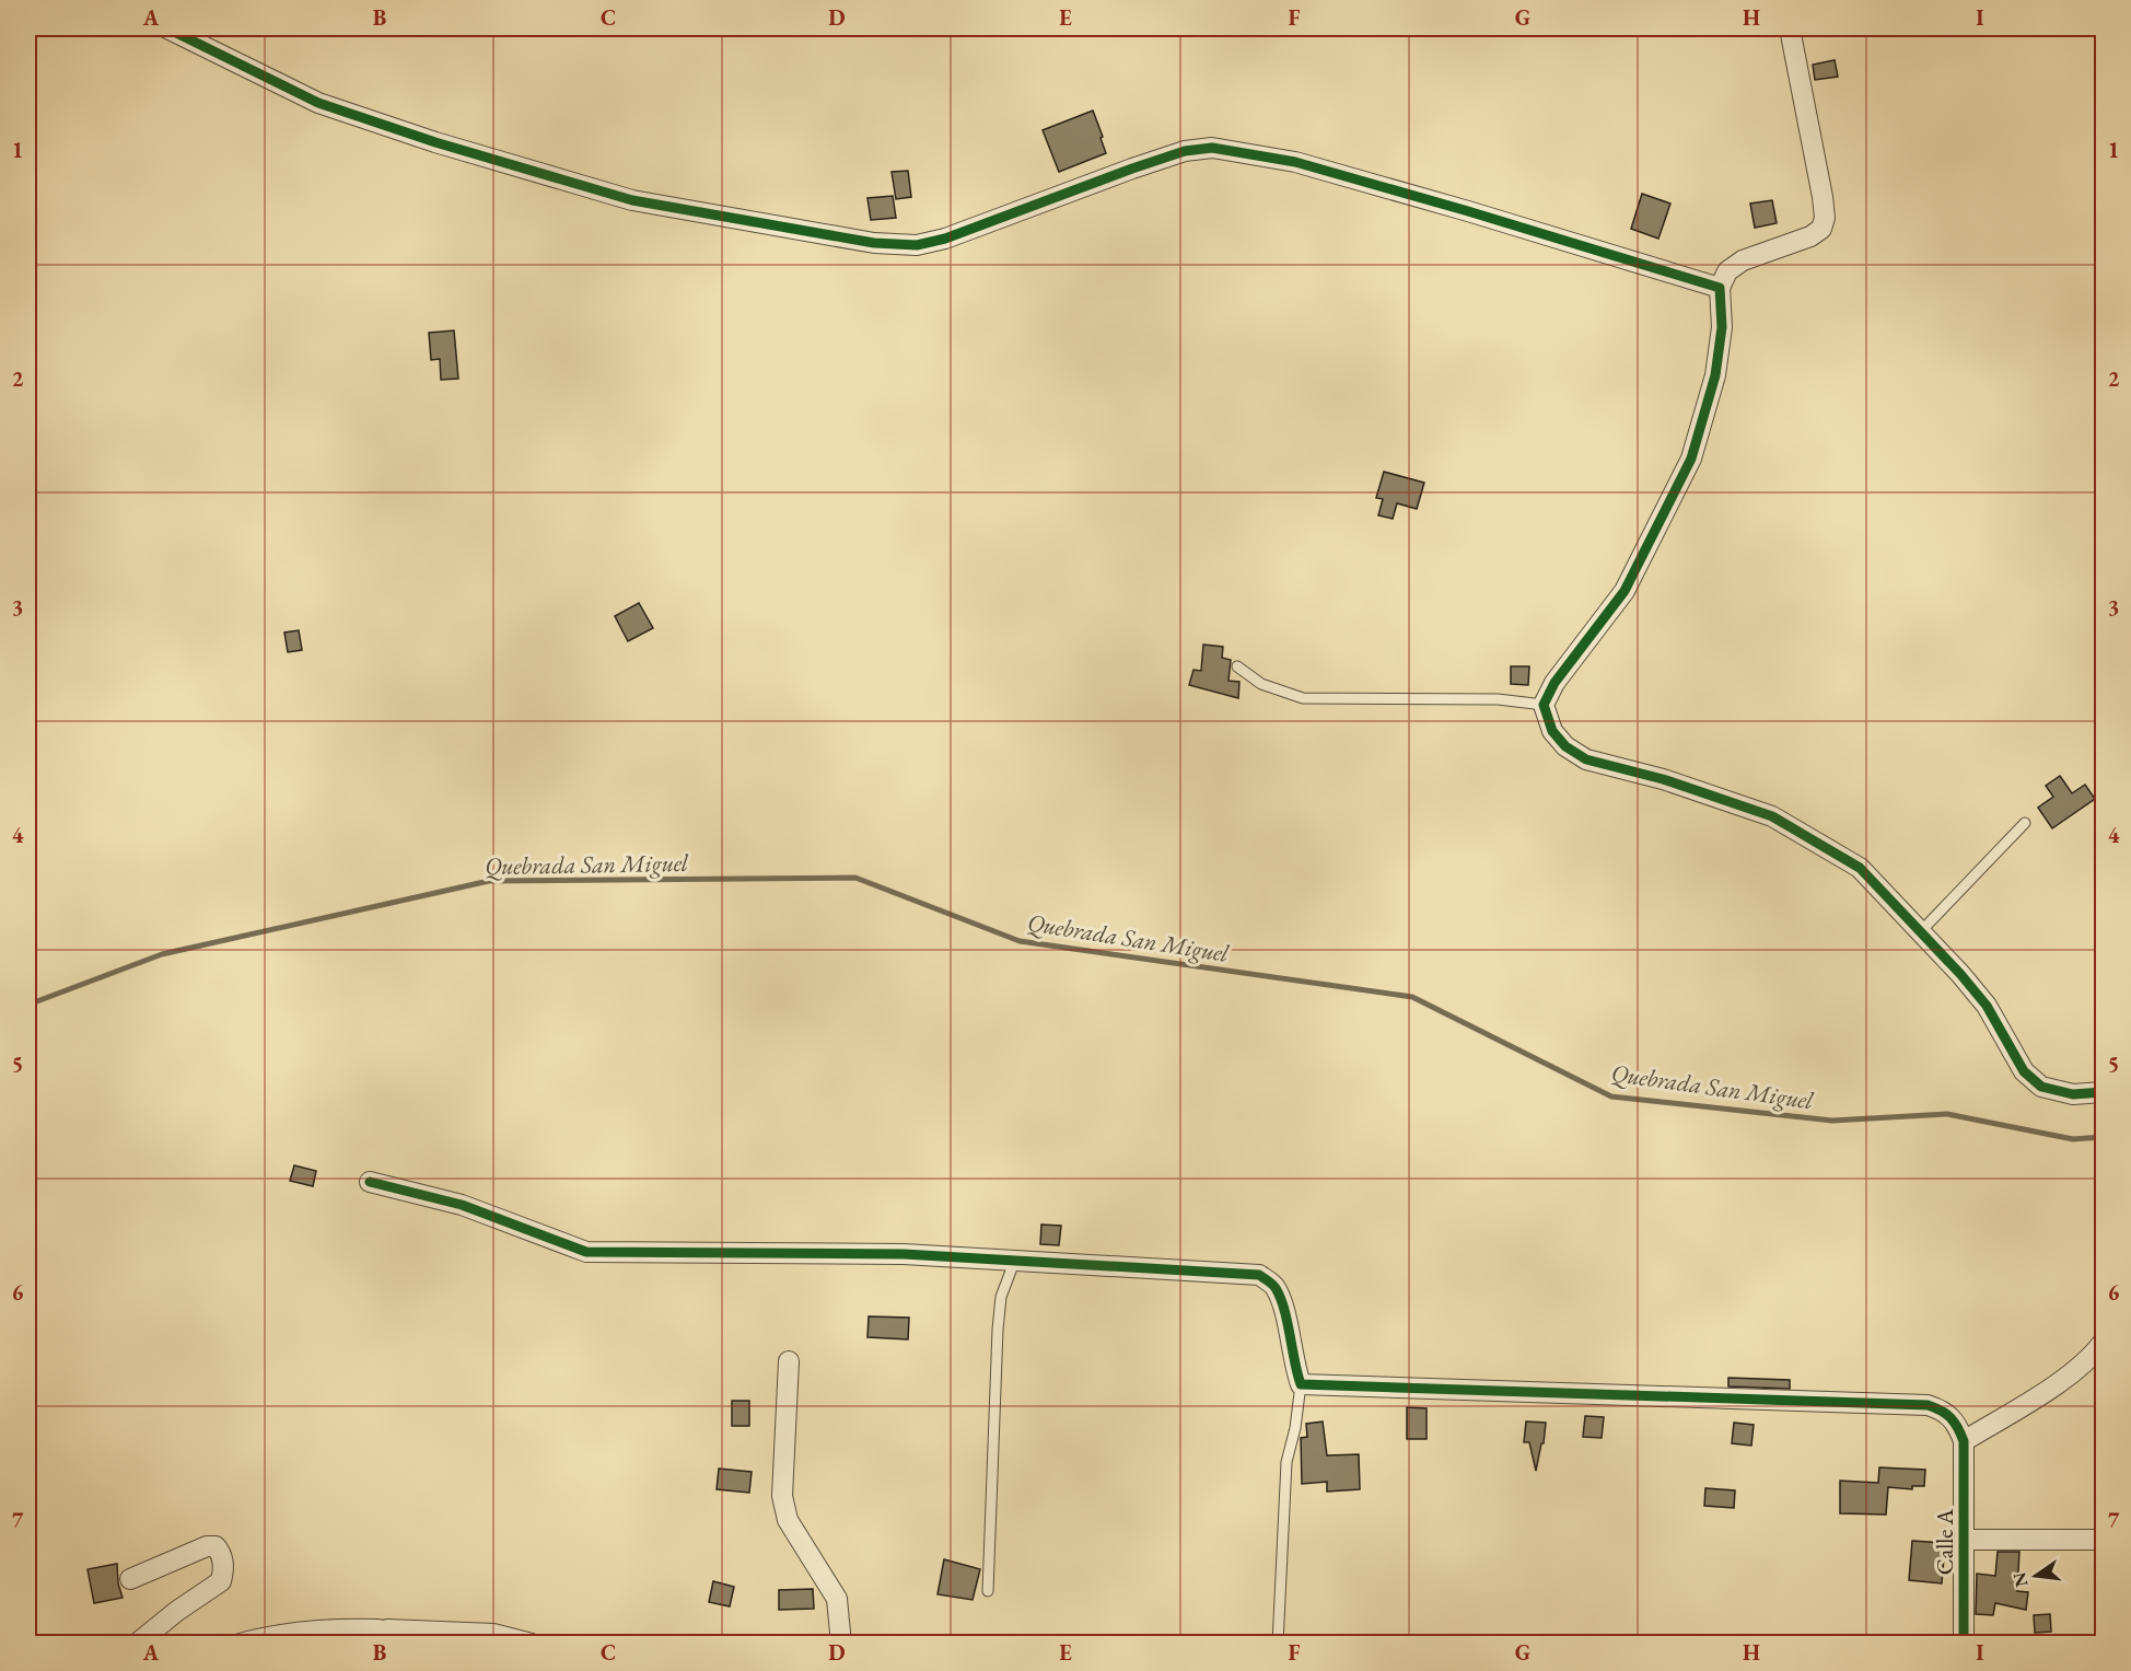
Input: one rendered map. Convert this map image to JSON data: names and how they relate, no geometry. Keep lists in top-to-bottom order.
{
  "streets": {
    "street": ["Calle A"]
  },
  "water": ["Quebrada San Miguel"],
  "north": "left",
  "grid": {
    "columns": [
      "A",
      "B",
      "C",
      "D",
      "E",
      "F",
      "G",
      "H",
      "I"
    ],
    "rows": [
      "1",
      "2",
      "3",
      "4",
      "5",
      "6",
      "7"
    ]
  }
}
